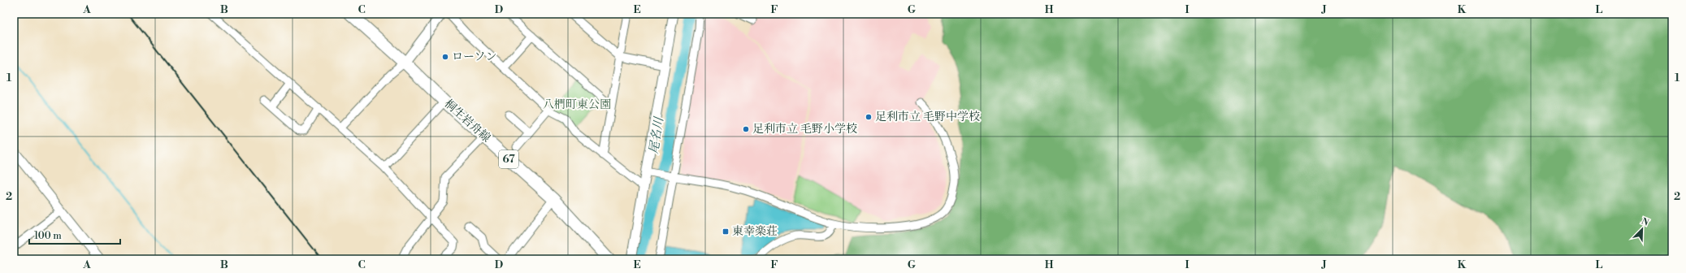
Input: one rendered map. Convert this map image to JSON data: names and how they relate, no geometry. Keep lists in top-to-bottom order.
{
  "streets": {
    "main road": ["桐生岩舟線", "67"]
  },
  "water": ["尾名川"],
  "parks": ["八椚町東公園"],
  "places": {
    "other": ["ローソン", "足利市立 毛野中学校", "足利市立 毛野小学校"],
    "transit": ["東幸楽荘"]
  },
  "scale_bar": "100 m",
  "north": "top right",
  "grid": {
    "columns": [
      "A",
      "B",
      "C",
      "D",
      "E",
      "F",
      "G",
      "H",
      "I",
      "J",
      "K",
      "L"
    ],
    "rows": ["1", "2"]
  }
}
